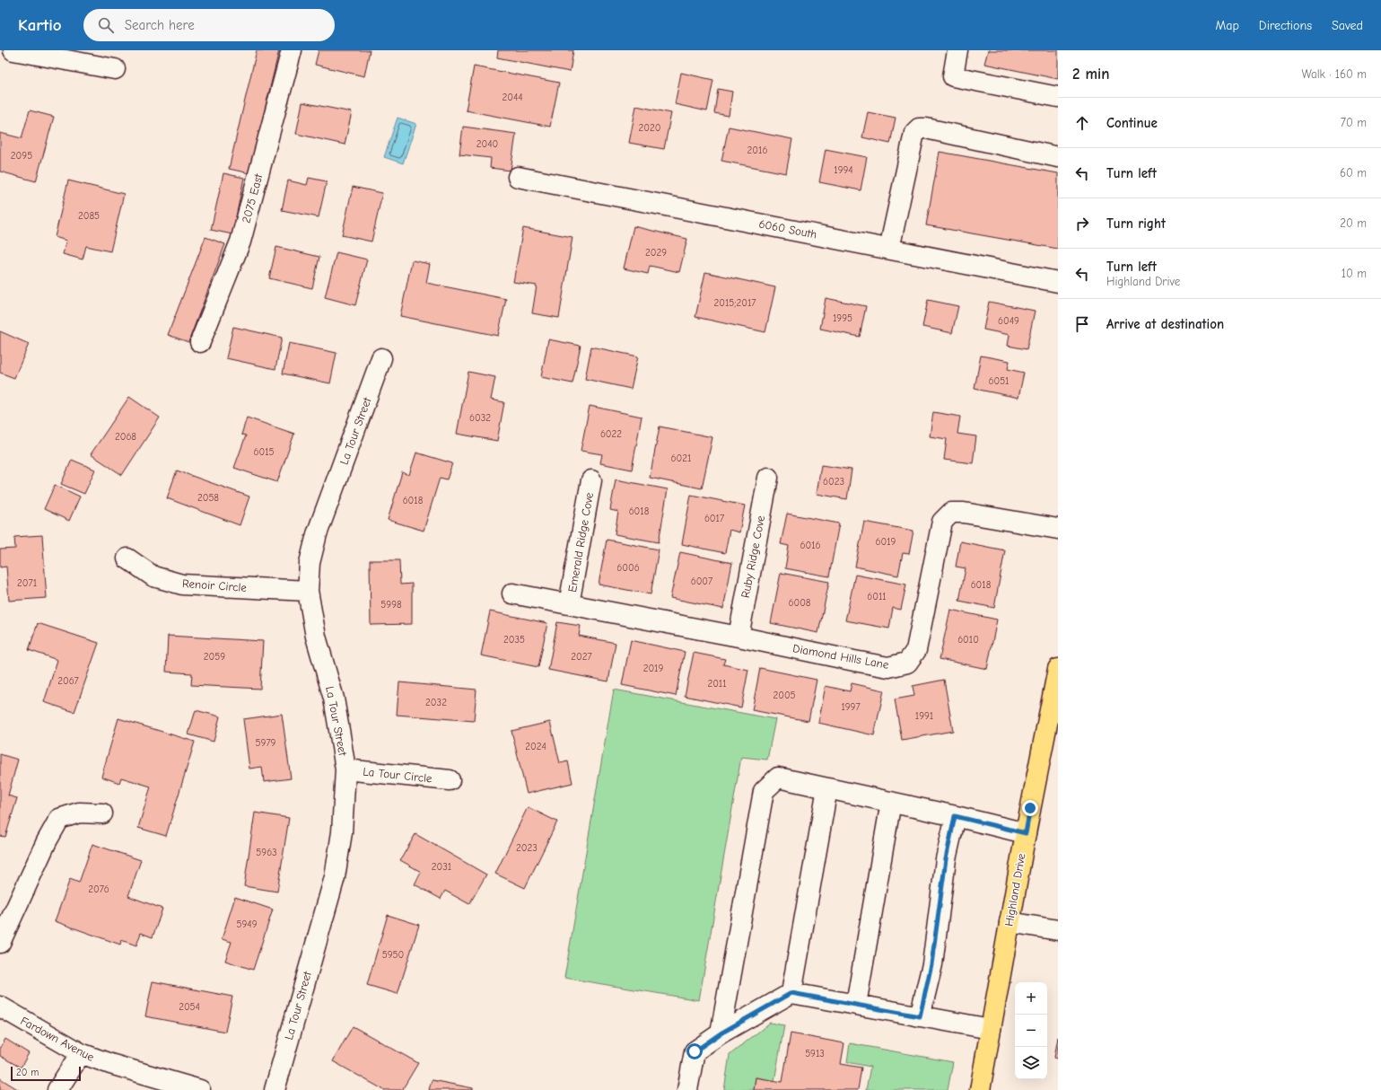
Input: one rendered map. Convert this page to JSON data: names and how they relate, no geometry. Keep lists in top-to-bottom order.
{
  "streets": {
    "main road": ["Highland Drive"],
    "street": [
      "2075 East",
      "6060 South",
      "La Tour Street",
      "Emerald Ridge Cove",
      "Ruby Ridge Cove",
      "Renoir Circle",
      "Diamond Hills Lane",
      "La Tour Circle",
      "Fardown Avenue"
    ]
  },
  "crossings": [
    ["La Tour Street", "Renoir Circle"],
    ["La Tour Street", "La Tour Circle"],
    ["Emerald Ridge Cove", "Diamond Hills Lane"],
    ["Ruby Ridge Cove", "Diamond Hills Lane"]
  ],
  "house_numbers": [
    "2044",
    "2020",
    "2040",
    "2016",
    "2095",
    "1994",
    "2085",
    "2029",
    "2015;2017",
    "1995",
    "6049",
    "6051",
    "6032",
    "6022",
    "2068",
    "6015",
    "6021",
    "6023",
    "2058",
    "6018",
    "6018",
    "6017",
    "6019",
    "6016",
    "6006",
    "6007",
    "2071",
    "6018",
    "6011",
    "6008",
    "5998",
    "2035",
    "6010",
    "2059",
    "2027",
    "2019",
    "2067",
    "2011",
    "2005",
    "2032",
    "1997",
    "1991",
    "5979",
    "2024",
    "2023",
    "5963",
    "2031",
    "2076",
    "5949",
    "5950",
    "2054",
    "5913"
  ],
  "scale_bar": "20 m",
  "page": {
    "header": "Kartio",
    "search": "Search here",
    "nav": ["Map", "Directions", "Saved"],
    "heading": ["2 min", "Walk · 160 m"],
    "list": [
      ["Continue", "70 m"],
      ["Turn left", "60 m"],
      ["Turn right", "20 m"],
      ["Turn left", "Highland Drive", "10 m"],
      "Arrive at destination"
    ],
    "map_buttons": ["+", "−"],
    "scale": "20 m"
  }
}
